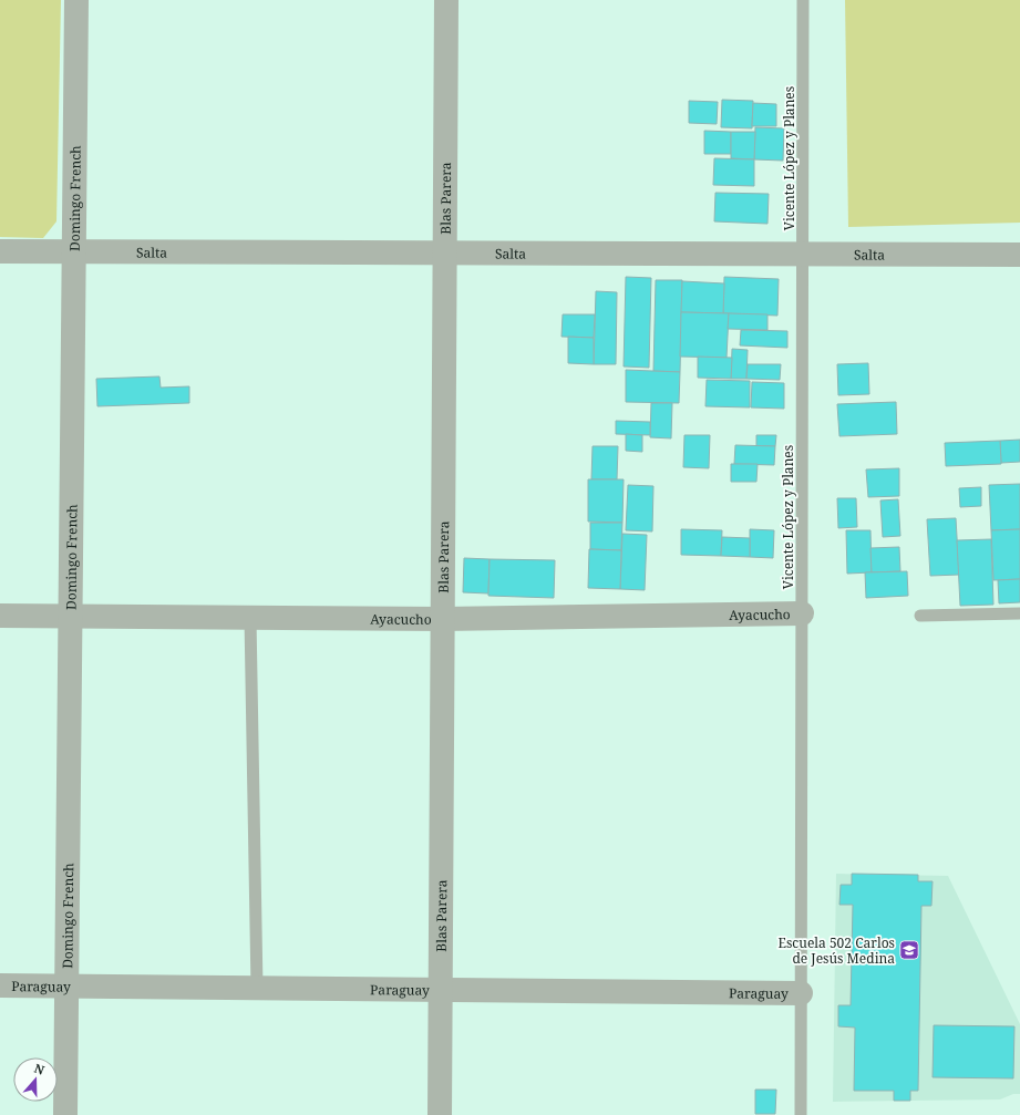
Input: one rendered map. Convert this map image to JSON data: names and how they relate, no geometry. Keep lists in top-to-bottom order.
{
  "streets": {
    "street": [
      "Domingo French",
      "Blas Parera",
      "Salta",
      "Ayacucho",
      "Paraguay"
    ],
    "lane": ["Vicente López y Planes"]
  },
  "crossings": [
    ["Vicente López y Planes", "Salta"],
    ["Vicente López y Planes", "Ayacucho"],
    ["Vicente López y Planes", "Paraguay"],
    ["Domingo French", "Salta"],
    ["Domingo French", "Ayacucho"],
    ["Domingo French", "Paraguay"],
    ["Blas Parera", "Salta"],
    ["Blas Parera", "Ayacucho"],
    ["Blas Parera", "Paraguay"]
  ],
  "places": {
    "school or university": ["Escuela 502 Carlos de Jesús Medina"]
  },
  "north": "top"
}
